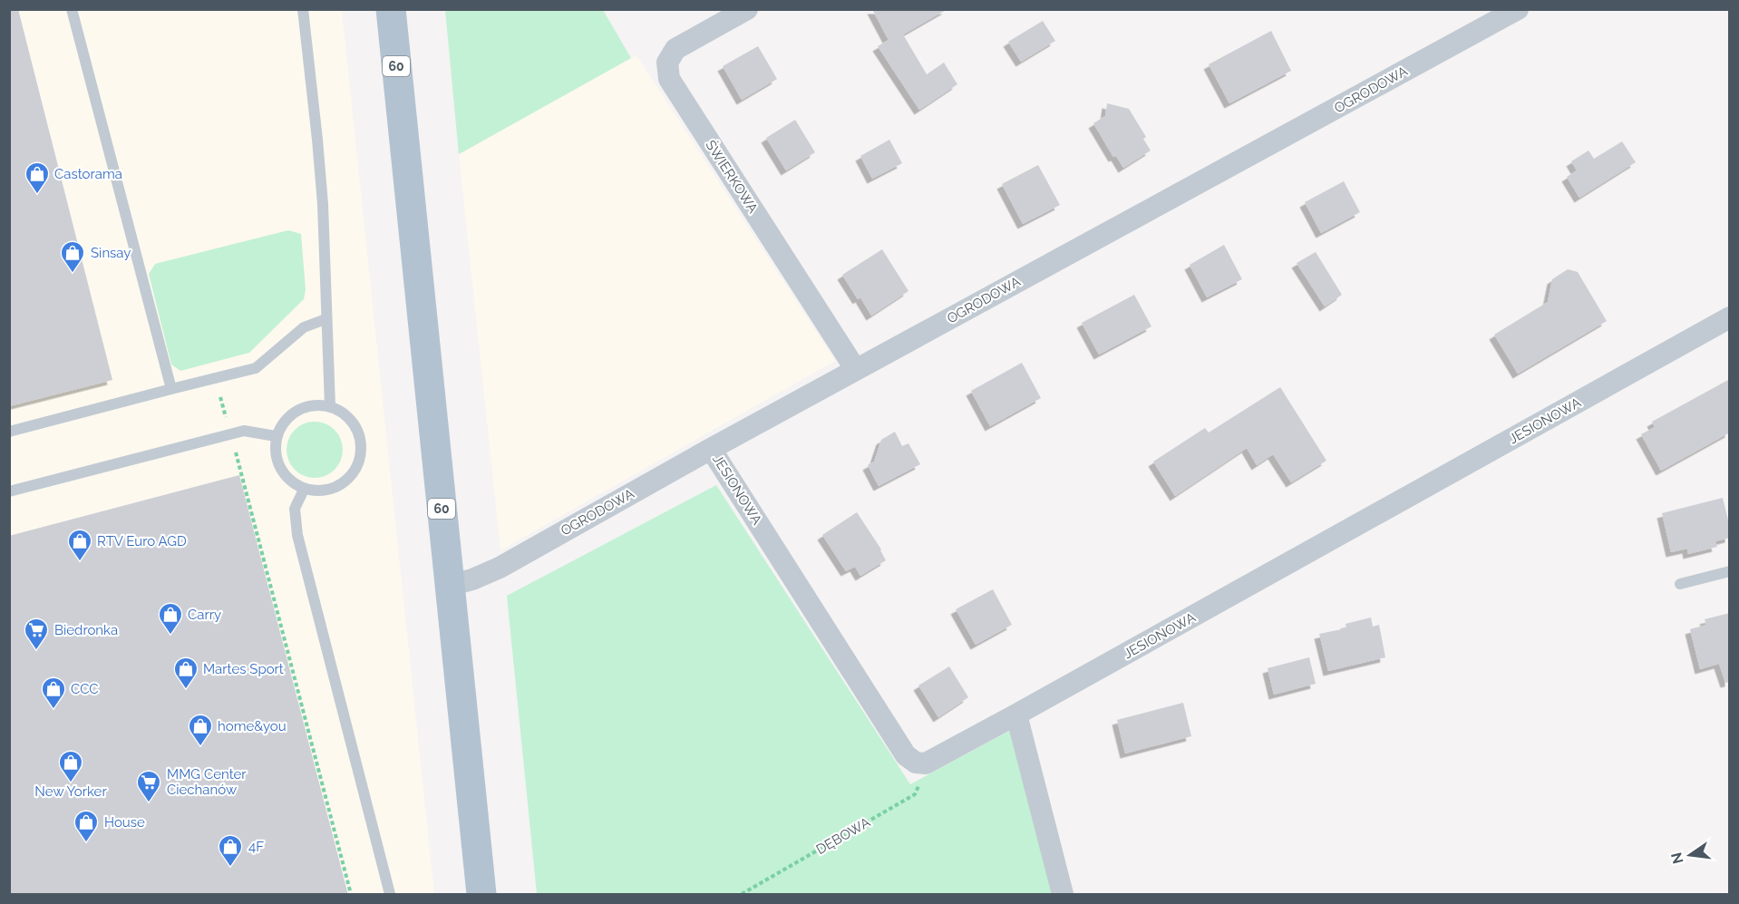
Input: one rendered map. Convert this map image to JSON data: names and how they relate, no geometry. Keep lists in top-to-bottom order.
{
  "streets": {
    "main road": ["60"],
    "street": ["OGRODOWA", "ŚWIERKOWA", "JESIONOWA"],
    "path": ["DĘBOWA"]
  },
  "crossings": [
    ["60", "OGRODOWA"],
    ["OGRODOWA", "ŚWIERKOWA"],
    ["OGRODOWA", "JESIONOWA"],
    ["JESIONOWA", "DĘBOWA"]
  ],
  "places": {
    "shop": [
      "Castorama",
      "Sinsay",
      "RTV Euro AGD",
      "Carry",
      "Martes Sport",
      "CCC",
      "home&you",
      "New Yorker",
      "House",
      "4F"
    ],
    "supermarket": ["Biedronka", "MMG Center Ciechanów"]
  },
  "north": "left"
}
